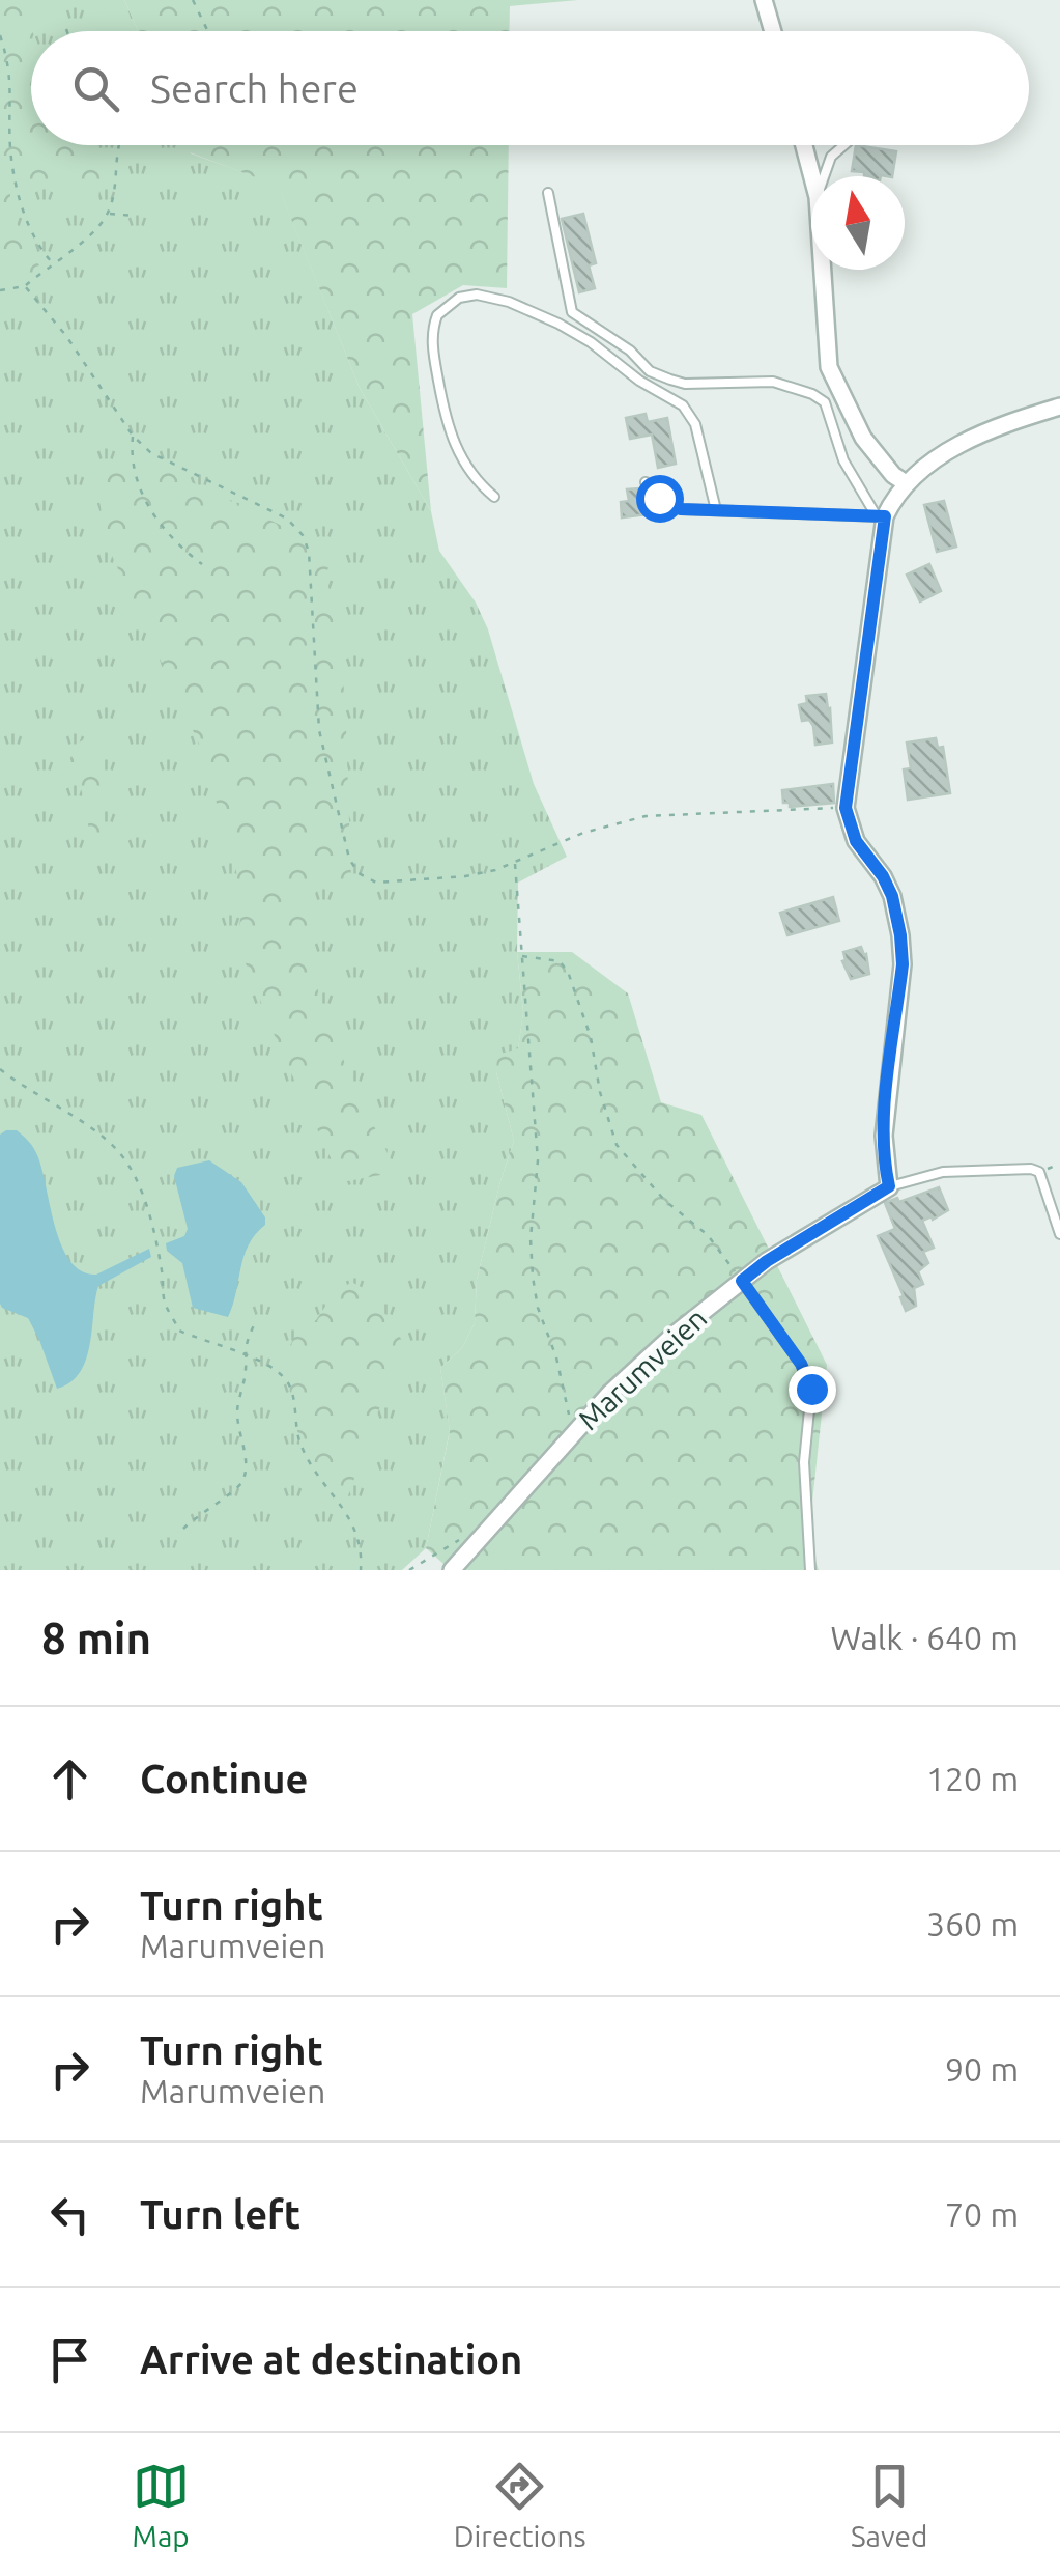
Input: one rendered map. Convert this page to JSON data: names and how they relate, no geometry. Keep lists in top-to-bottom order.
{
  "streets": {
    "street": ["Marumveien"]
  },
  "north": "top",
  "page": {
    "search": "Search here",
    "heading": ["8 min", "Walk · 640 m"],
    "list": [
      ["Continue", "120 m"],
      ["Turn right", "Marumveien", "360 m"],
      ["Turn right", "Marumveien", "90 m"],
      ["Turn left", "70 m"],
      "Arrive at destination"
    ],
    "nav": ["Map", "Directions", "Saved"]
  }
}
